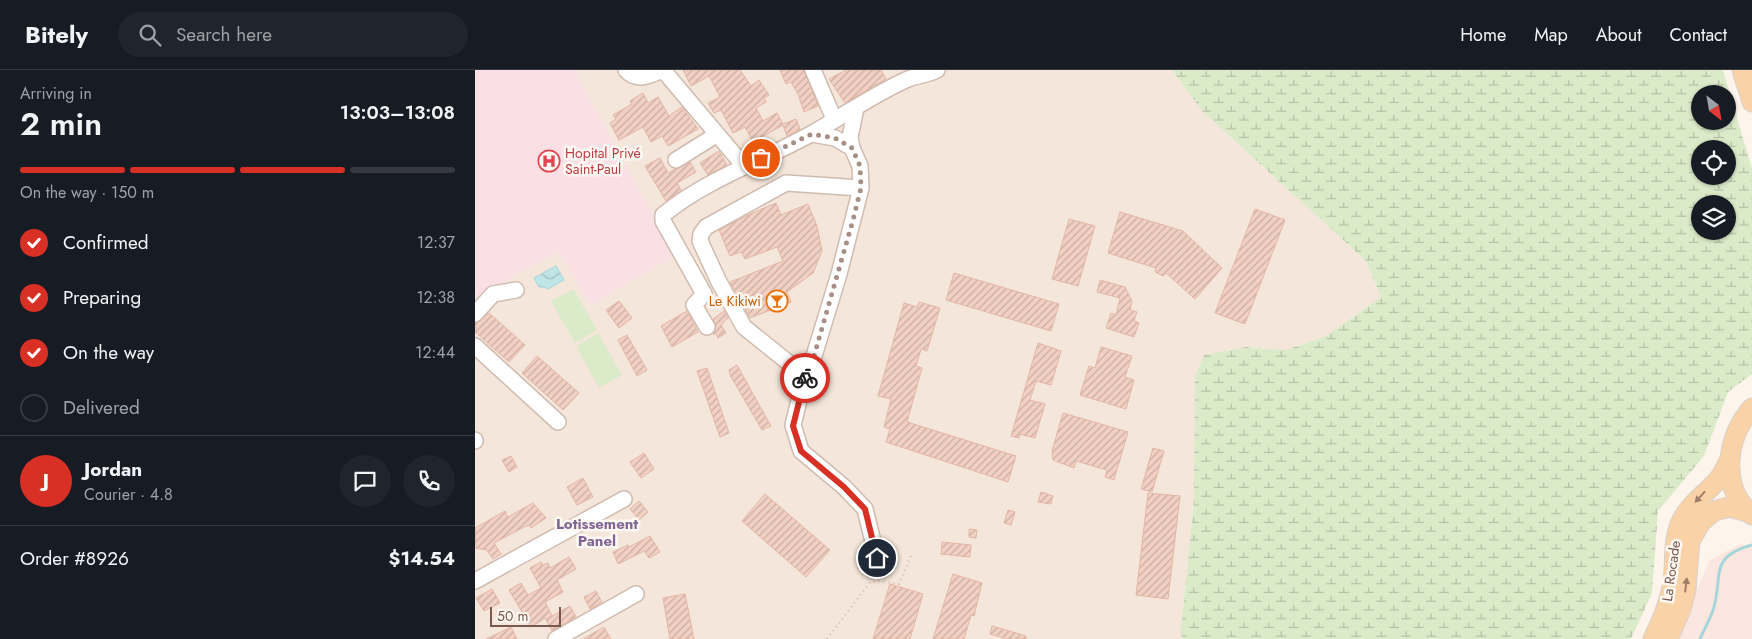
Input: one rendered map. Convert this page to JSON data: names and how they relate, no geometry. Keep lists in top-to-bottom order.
{
  "streets": {
    "main road": ["La Rocade"]
  },
  "districts": ["Lotissement Panel"],
  "places": {
    "hospital": ["Hopital Privé Saint-Paul"],
    "bar": ["Le Kikiwi"]
  },
  "scale_bar": "50 m",
  "north": "bottom right",
  "page": {
    "header": "Bitely",
    "search": "Search here",
    "nav": [
      "Home",
      "Map",
      "About",
      "Contact"
    ],
    "heading": ["2 min", "Arriving in", "13:03–13:08"],
    "panel": [
      "Jordan",
      "Courier · 4.8",
      "Order #8926",
      "$14.54"
    ],
    "bar": "On the way · 150 m",
    "list": [
      ["Confirmed", "12:37"],
      ["Preparing", "12:38"],
      ["On the way", "12:44"],
      "Delivered"
    ],
    "round": "J",
    "scale": "50 m"
  }
}
